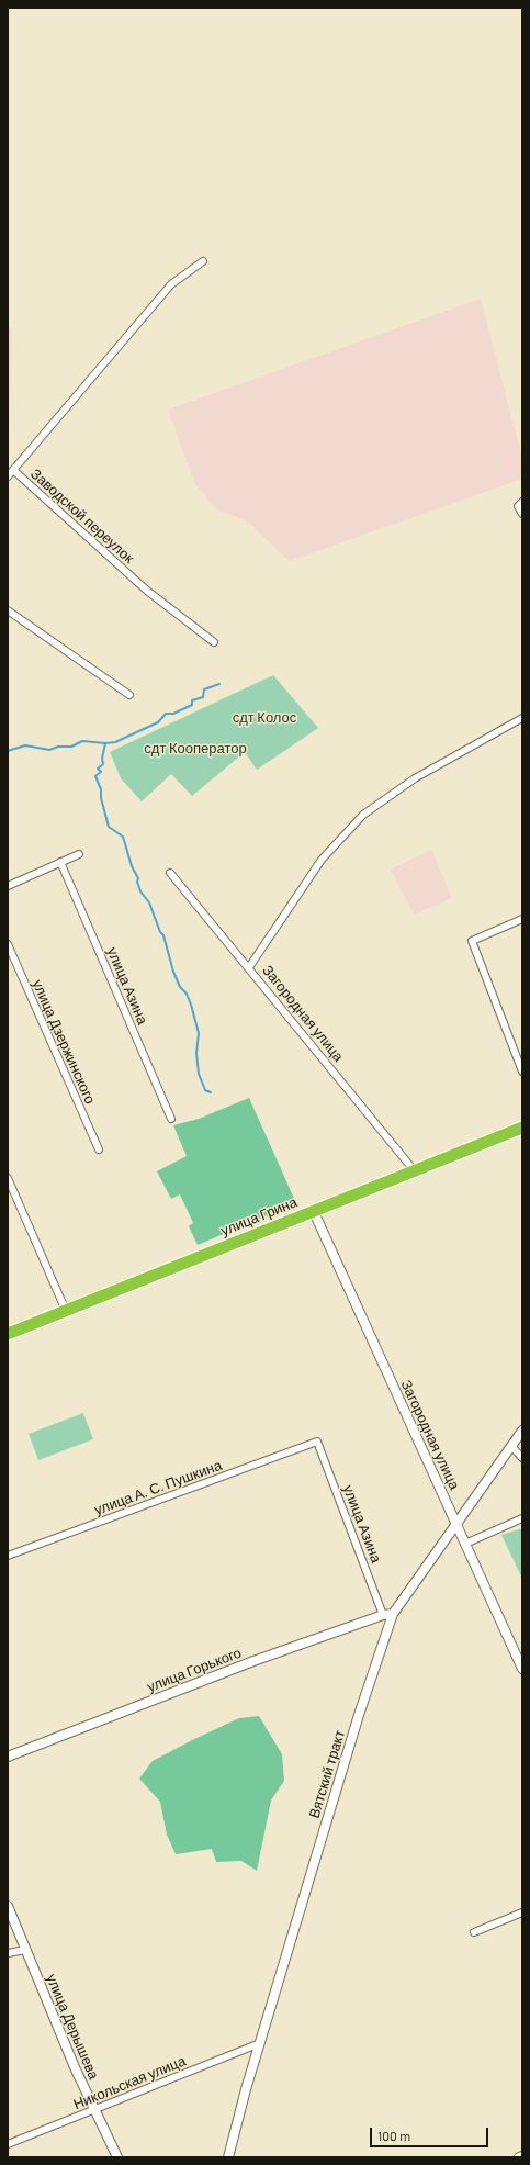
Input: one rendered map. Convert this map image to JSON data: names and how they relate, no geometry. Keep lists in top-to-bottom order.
{
  "streets": {
    "highway": ["улица Грина"],
    "street": [
      "Заводской переулок",
      "улица Азина",
      "Загородная улица",
      "улица Дзержинского",
      "улица А. С. Пушкина",
      "улица Горького",
      "Вятский тракт",
      "улица Дерышева",
      "Никольская улица"
    ]
  },
  "crossings": [
    ["улица Азина", "улица А. С. Пушкина"],
    ["улица Азина", "улица Горького"],
    ["Загородная улица", "улица Грина"],
    ["Загородная улица", "Вятский тракт"],
    ["улица Горького", "Вятский тракт"],
    ["Вятский тракт", "Никольская улица"],
    ["улица Дерышева", "Никольская улица"]
  ],
  "parks": ["сдт Колос", "сдт Кооператор"],
  "scale_bar": "100 m"
}
